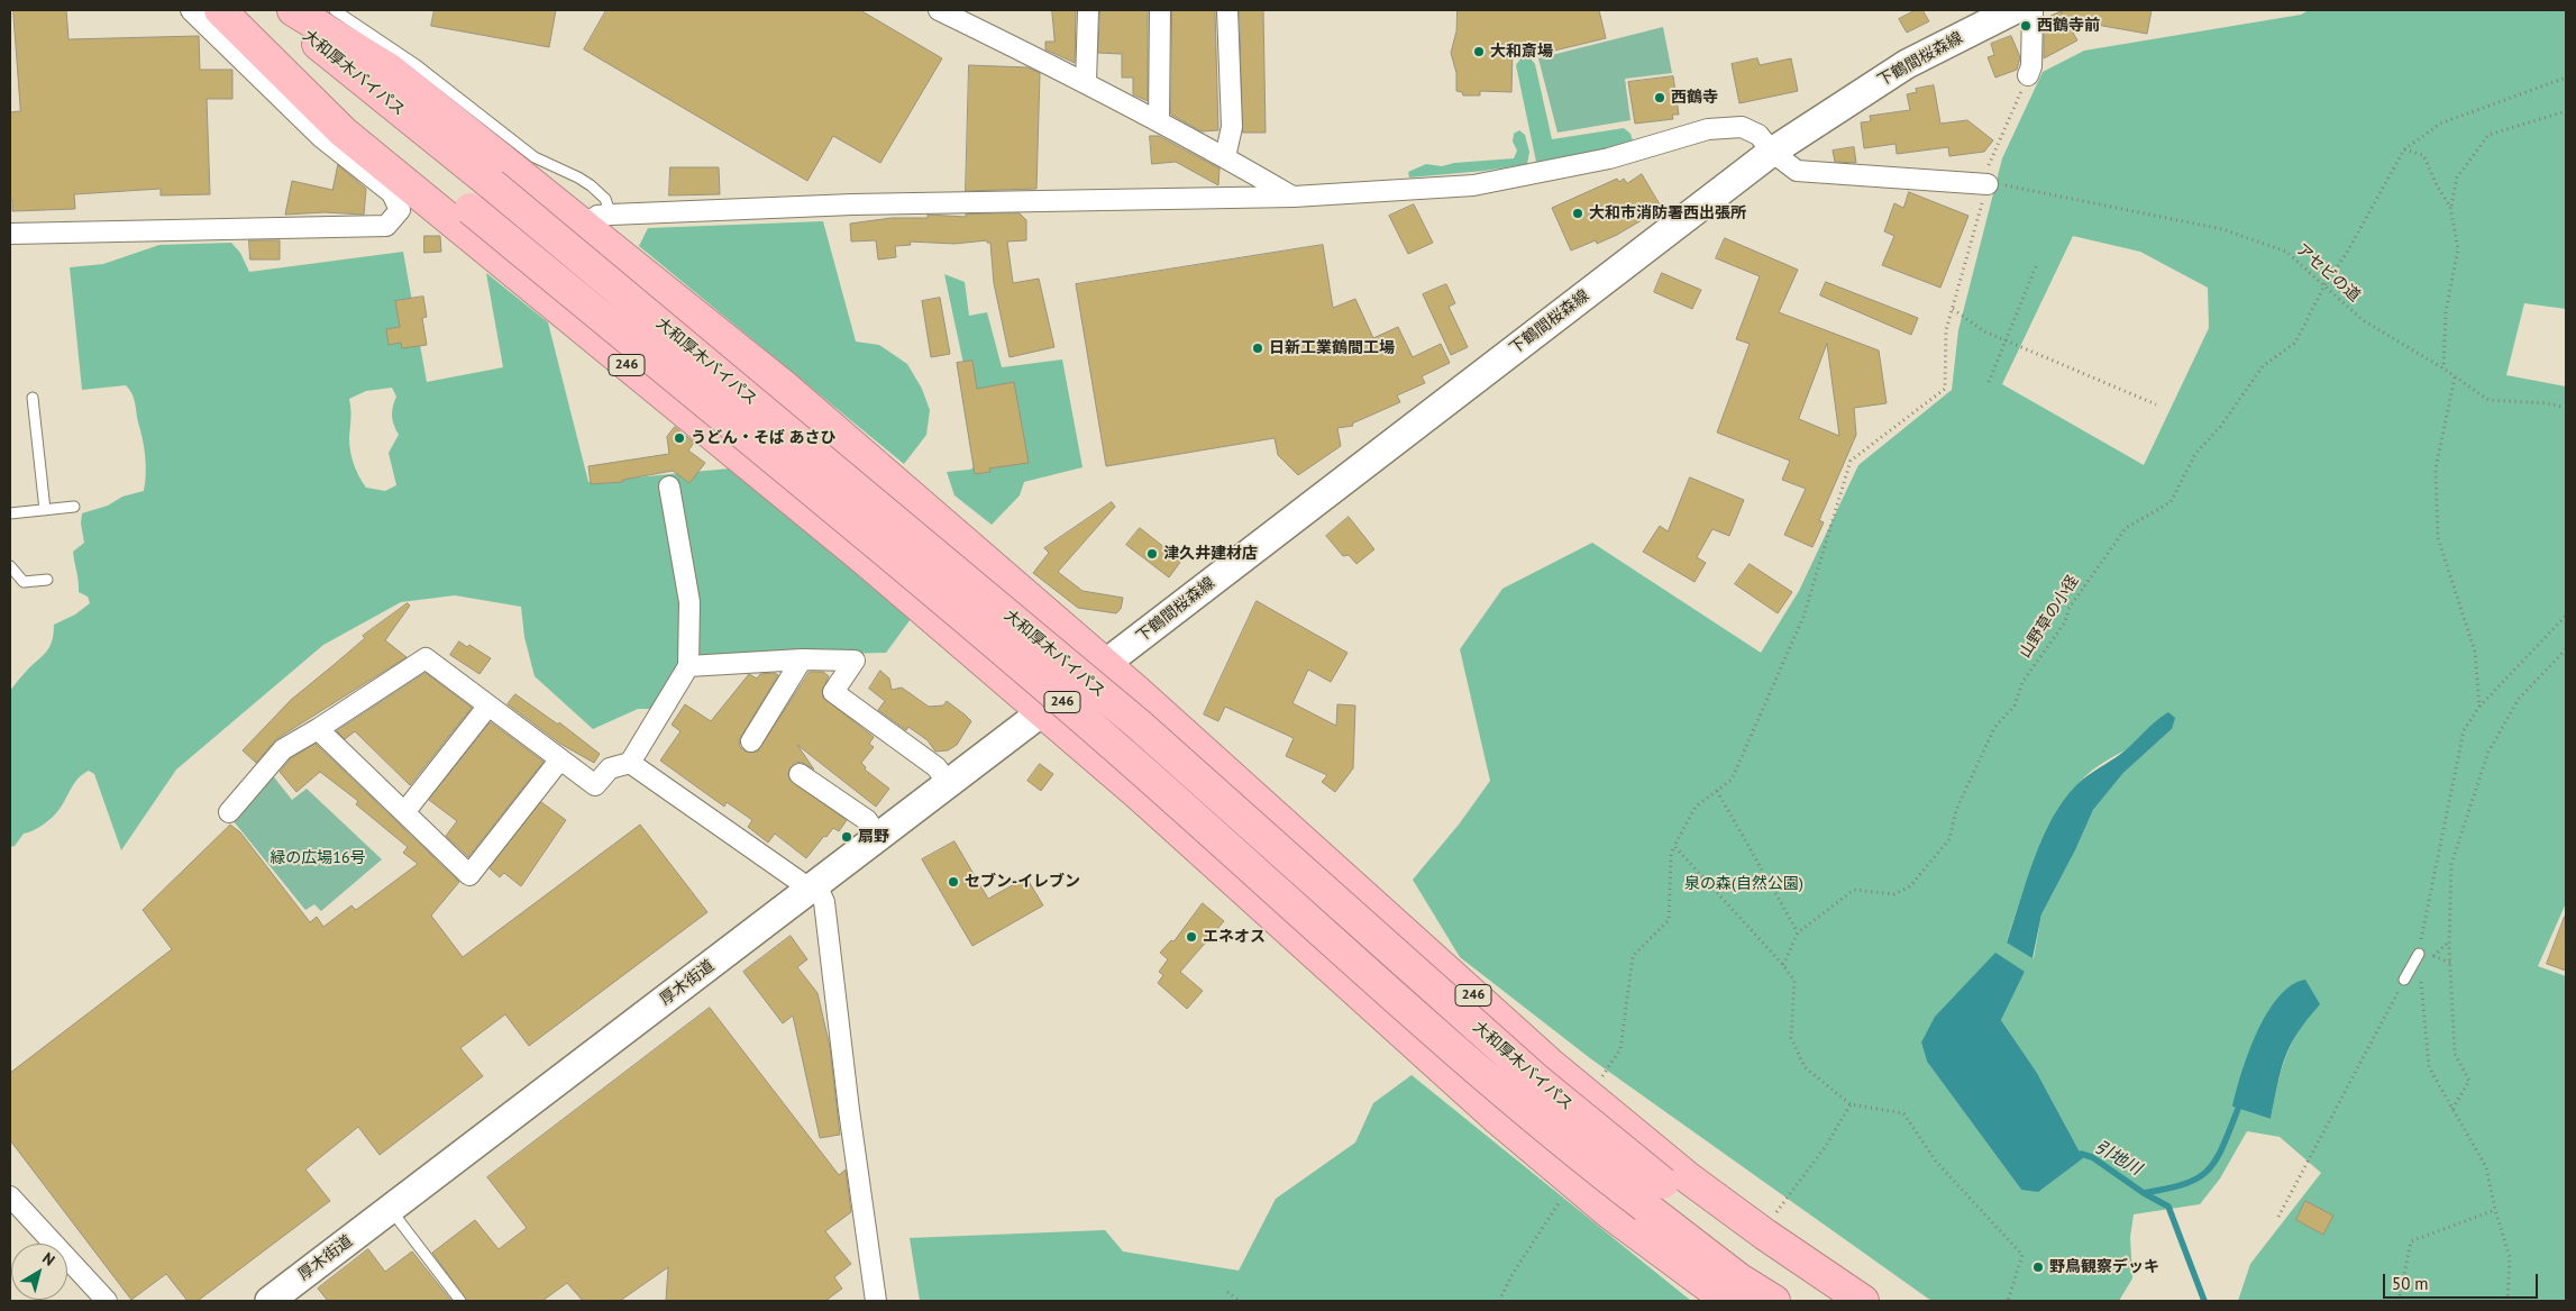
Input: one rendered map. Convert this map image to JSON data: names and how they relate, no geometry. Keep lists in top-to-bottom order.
{
  "streets": {
    "highway": ["大和厚木バイパス", "246"],
    "street": ["下鶴間桜森線", "厚木街道"],
    "path": ["アセビの道", "山野草の小径"]
  },
  "crossings": [
    ["下鶴間桜森線", "246"],
    ["下鶴間桜森線", "厚木街道"],
    ["大和厚木バイパス", "246"],
    ["アセビの道", "山野草の小径"],
    ["246", "厚木街道"]
  ],
  "water": ["引地川"],
  "parks": ["緑の広場16号", "泉の森(自然公園)"],
  "places": [
    "西鶴寺前",
    "大和斎場",
    "西鶴寺",
    "大和市消防署西出張所",
    "日新工業鶴間工場",
    "うどん・そば あさひ",
    "津久井建材店",
    "扇野",
    "セブン-イレブン",
    "エネオス",
    "野鳥観察デッキ"
  ],
  "scale_bar": "50 m",
  "north": "top right"
}
